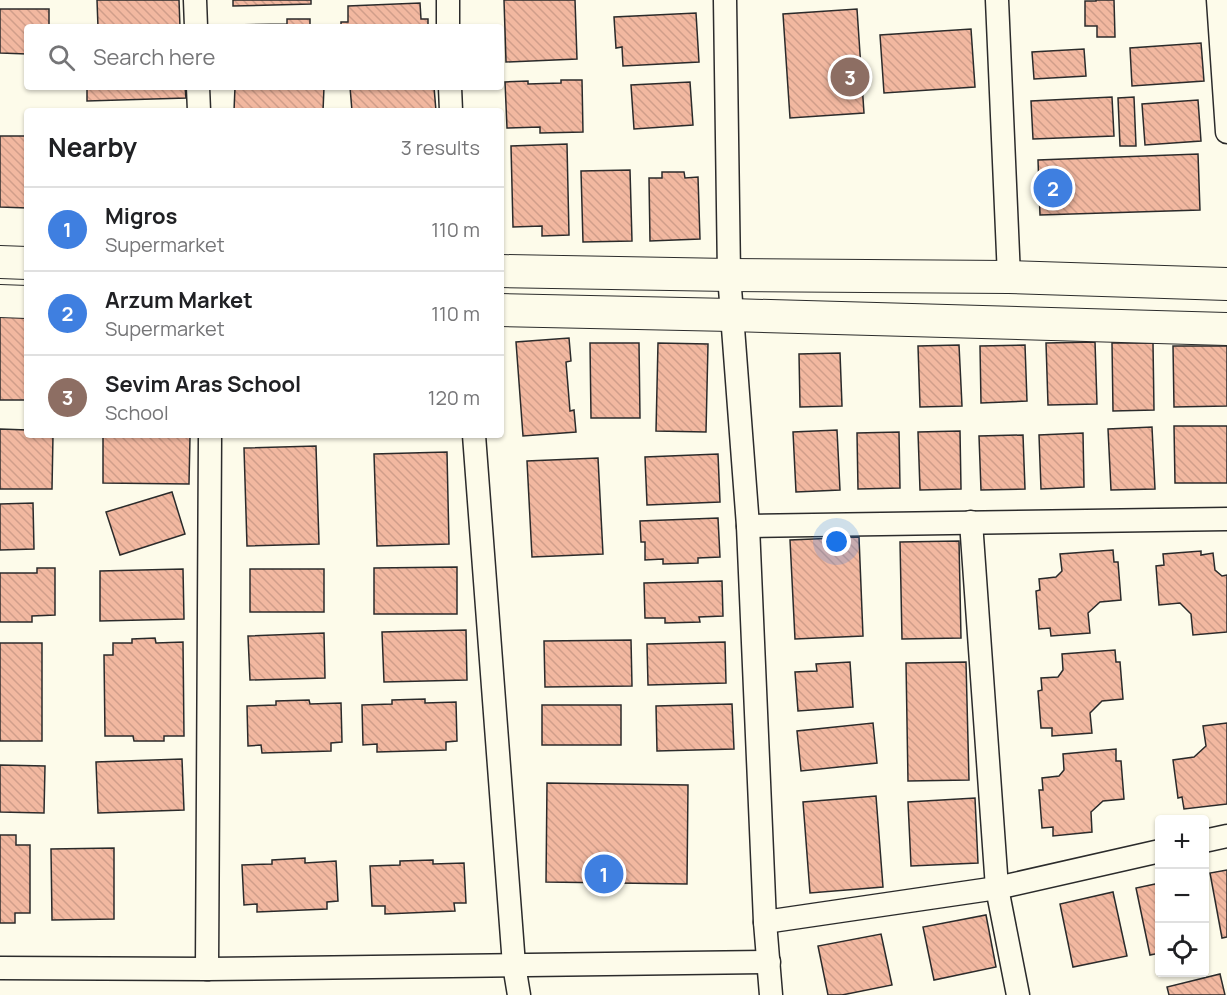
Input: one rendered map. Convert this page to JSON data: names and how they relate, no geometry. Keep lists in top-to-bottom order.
{
  "page": {
    "search": "Search here",
    "pins": ["3", "2", "1"],
    "heading": ["Nearby", "3 results"],
    "list": [
      {
        "mark": "1",
        "name": "Migros",
        "note": "Supermarket",
        "value": "110 m"
      },
      {
        "mark": "2",
        "name": "Arzum Market",
        "note": "Supermarket",
        "value": "110 m"
      },
      {
        "mark": "3",
        "name": "Sevim Aras School",
        "note": "School",
        "value": "120 m"
      }
    ],
    "map_buttons": ["+", "−"]
  }
}
